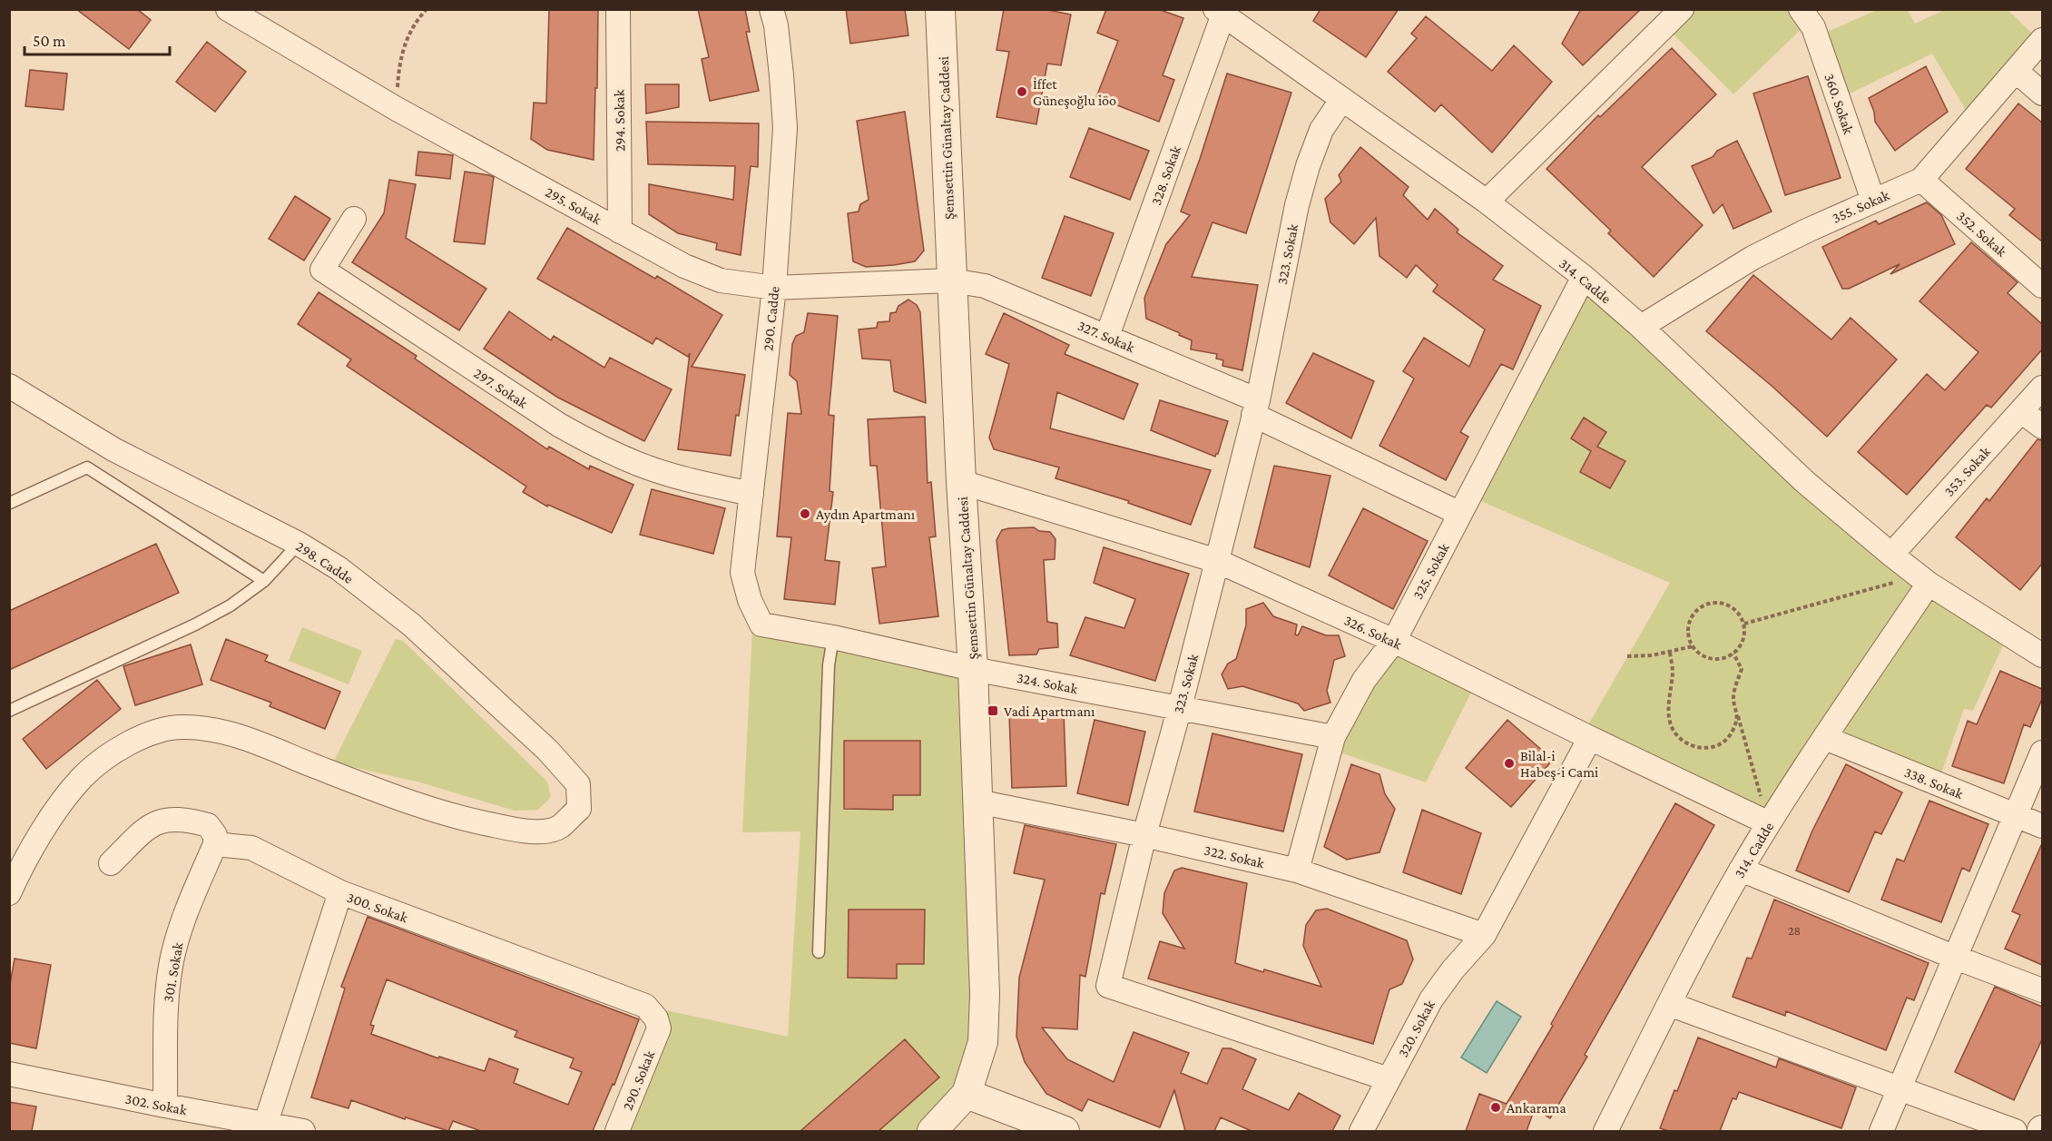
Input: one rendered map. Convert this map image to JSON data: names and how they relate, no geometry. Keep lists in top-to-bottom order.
{
  "streets": {
    "street": [
      "360. Sokak",
      "294. Sokak",
      "Şemsettin Günaltay Caddesi",
      "328. Sokak",
      "295. Sokak",
      "355. Sokak",
      "352. Sokak",
      "323. Sokak",
      "314. Cadde",
      "290. Cadde",
      "327. Sokak",
      "297. Sokak",
      "353. Sokak",
      "298. Cadde",
      "325. Sokak",
      "326. Sokak",
      "324. Sokak",
      "338. Sokak",
      "322. Sokak",
      "300. Sokak",
      "301. Sokak",
      "320. Sokak",
      "290. Sokak",
      "302. Sokak"
    ]
  },
  "crossings": [
    ["360. Sokak", "355. Sokak"],
    ["294. Sokak", "295. Sokak"],
    ["Şemsettin Günaltay Caddesi", "295. Sokak"],
    ["Şemsettin Günaltay Caddesi", "327. Sokak"],
    ["Şemsettin Günaltay Caddesi", "326. Sokak"],
    ["Şemsettin Günaltay Caddesi", "324. Sokak"],
    ["Şemsettin Günaltay Caddesi", "322. Sokak"],
    ["328. Sokak", "314. Cadde"],
    ["328. Sokak", "327. Sokak"],
    ["295. Sokak", "290. Cadde"],
    ["295. Sokak", "327. Sokak"],
    ["355. Sokak", "352. Sokak"],
    ["355. Sokak", "314. Cadde"],
    ["323. Sokak", "314. Cadde"],
    ["323. Sokak", "327. Sokak"],
    ["323. Sokak", "326. Sokak"],
    ["323. Sokak", "324. Sokak"],
    ["323. Sokak", "322. Sokak"],
    ["323. Sokak", "320. Sokak"],
    ["314. Cadde", "353. Sokak"],
    ["314. Cadde", "325. Sokak"],
    ["314. Cadde", "326. Sokak"],
    ["314. Cadde", "338. Sokak"],
    ["290. Cadde", "297. Sokak"],
    ["290. Cadde", "324. Sokak"],
    ["327. Sokak", "325. Sokak"],
    ["325. Sokak", "326. Sokak"],
    ["325. Sokak", "324. Sokak"],
    ["325. Sokak", "322. Sokak"],
    ["326. Sokak", "320. Sokak"],
    ["322. Sokak", "320. Sokak"],
    ["300. Sokak", "301. Sokak"],
    ["300. Sokak", "290. Sokak"],
    ["301. Sokak", "302. Sokak"]
  ],
  "places": {
    "other": [
      "İffet Güneşoğlu iöo",
      "Aydın Apartmanı",
      "Bilal-i Habeş-i Cami",
      "Ankarama"
    ],
    "transit": ["Vadi Apartmanı"]
  },
  "house_numbers": ["28"],
  "scale_bar": "50 m"
}
